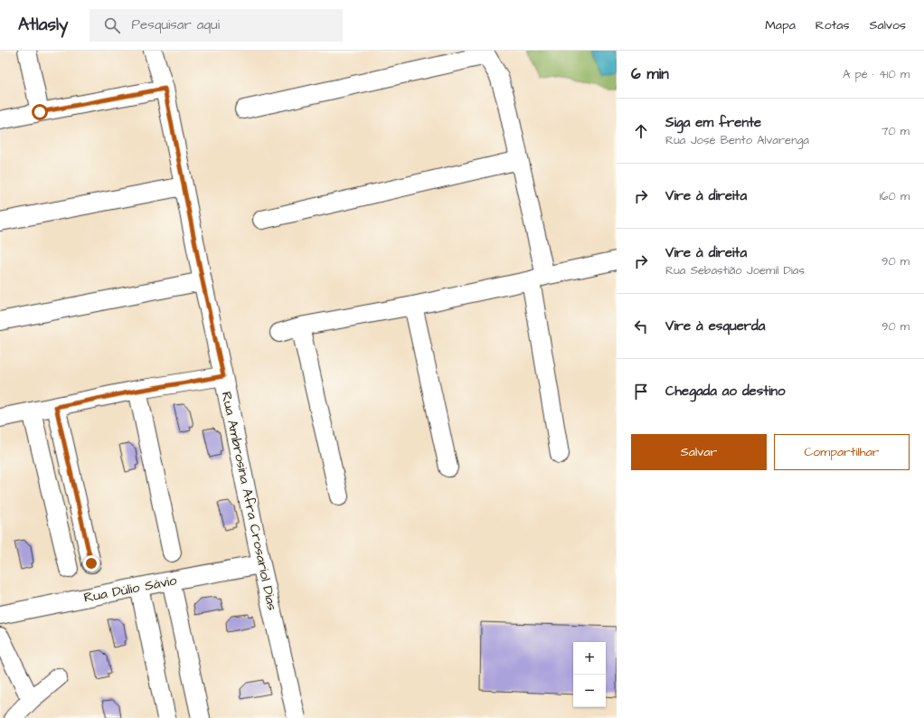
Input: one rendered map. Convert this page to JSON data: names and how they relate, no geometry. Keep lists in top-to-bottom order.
{
  "streets": {
    "street": ["Rua Ambrosina Afra Crosariol Dias", "Rua Dúlio Sávio"]
  },
  "crossings": [
    ["Rua Ambrosina Afra Crosariol Dias", "Rua Dúlio Sávio"]
  ],
  "page": {
    "header": "Atlasly",
    "search": "Pesquisar aqui",
    "nav": ["Mapa", "Rotas", "Salvos"],
    "heading": ["6 min", "A pé · 410 m"],
    "list": [
      ["Siga em frente", "Rua José Bento Alvarenga", "70 m"],
      ["Vire à direita", "160 m"],
      ["Vire à direita", "Rua Sebastião Joemil Dias", "90 m"],
      ["Vire à esquerda", "90 m"],
      "Chegada ao destino"
    ],
    "buttons": ["Salvar", "Compartilhar"],
    "map_buttons": ["+", "−"]
  }
}
